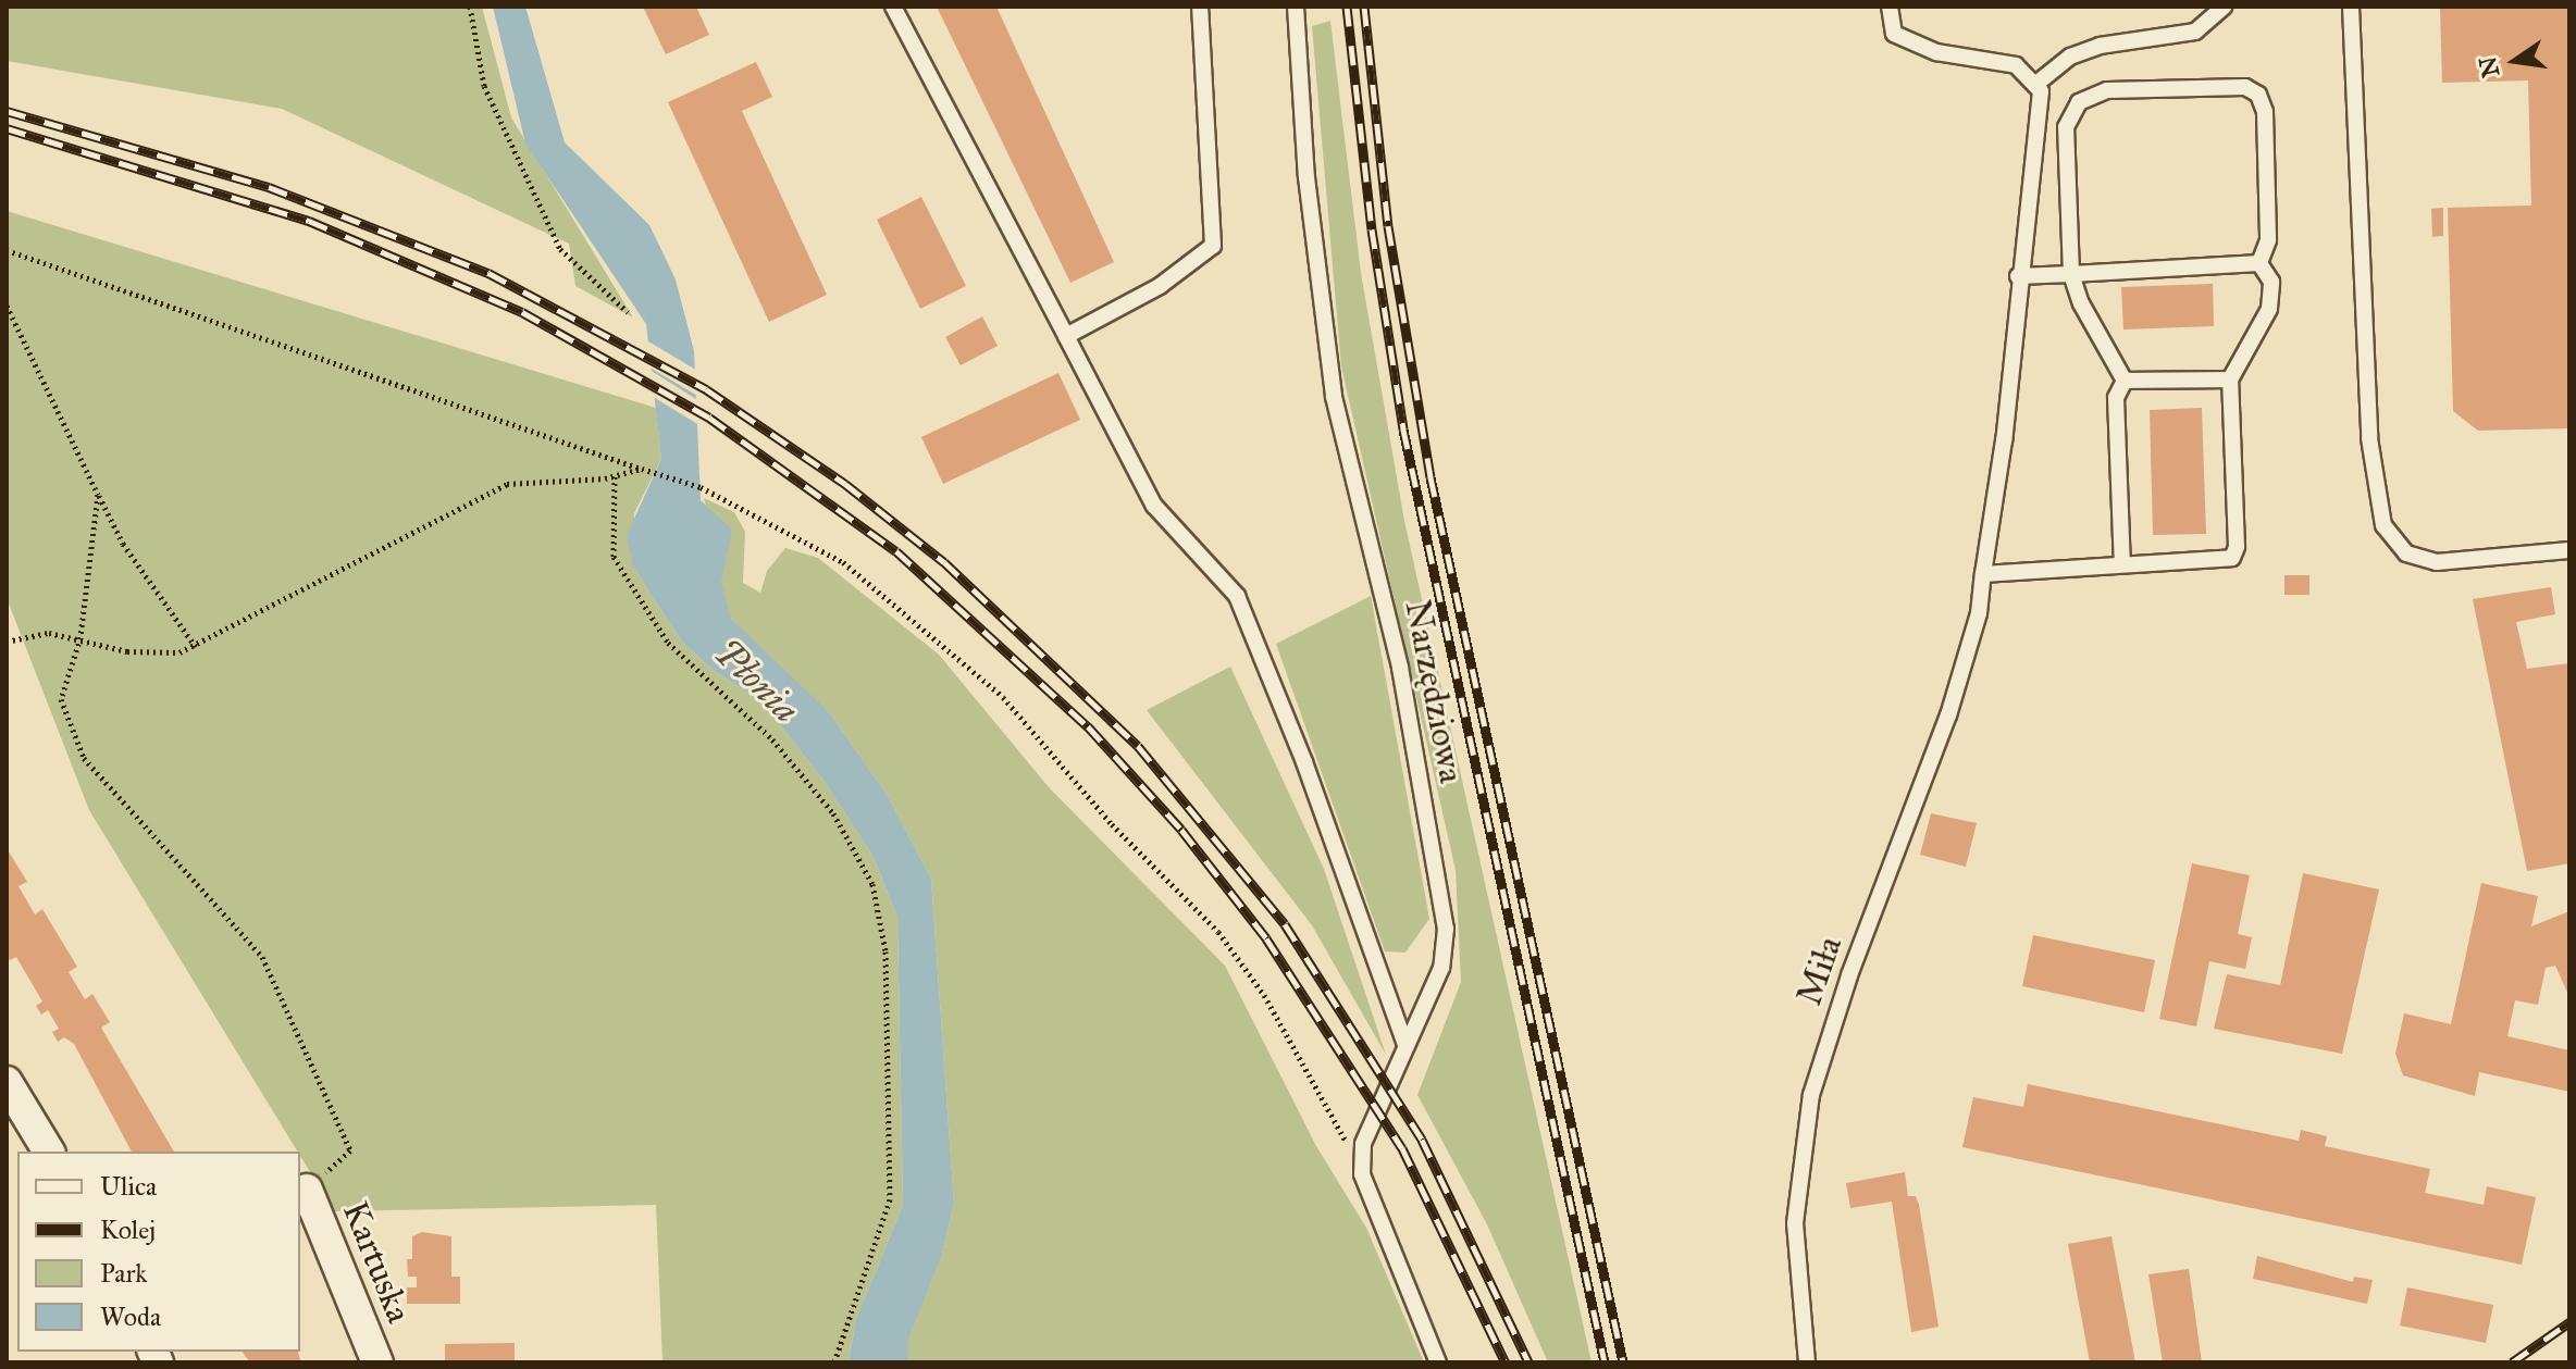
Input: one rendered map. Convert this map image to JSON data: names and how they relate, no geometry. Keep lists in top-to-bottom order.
{
  "streets": {
    "street": ["Kartuska"],
    "lane": ["Narzędziowa", "Miła"]
  },
  "water": ["Płonia"],
  "legend": [
    "Ulica",
    "Kolej",
    "Park",
    "Woda"
  ],
  "north": "left"
}
